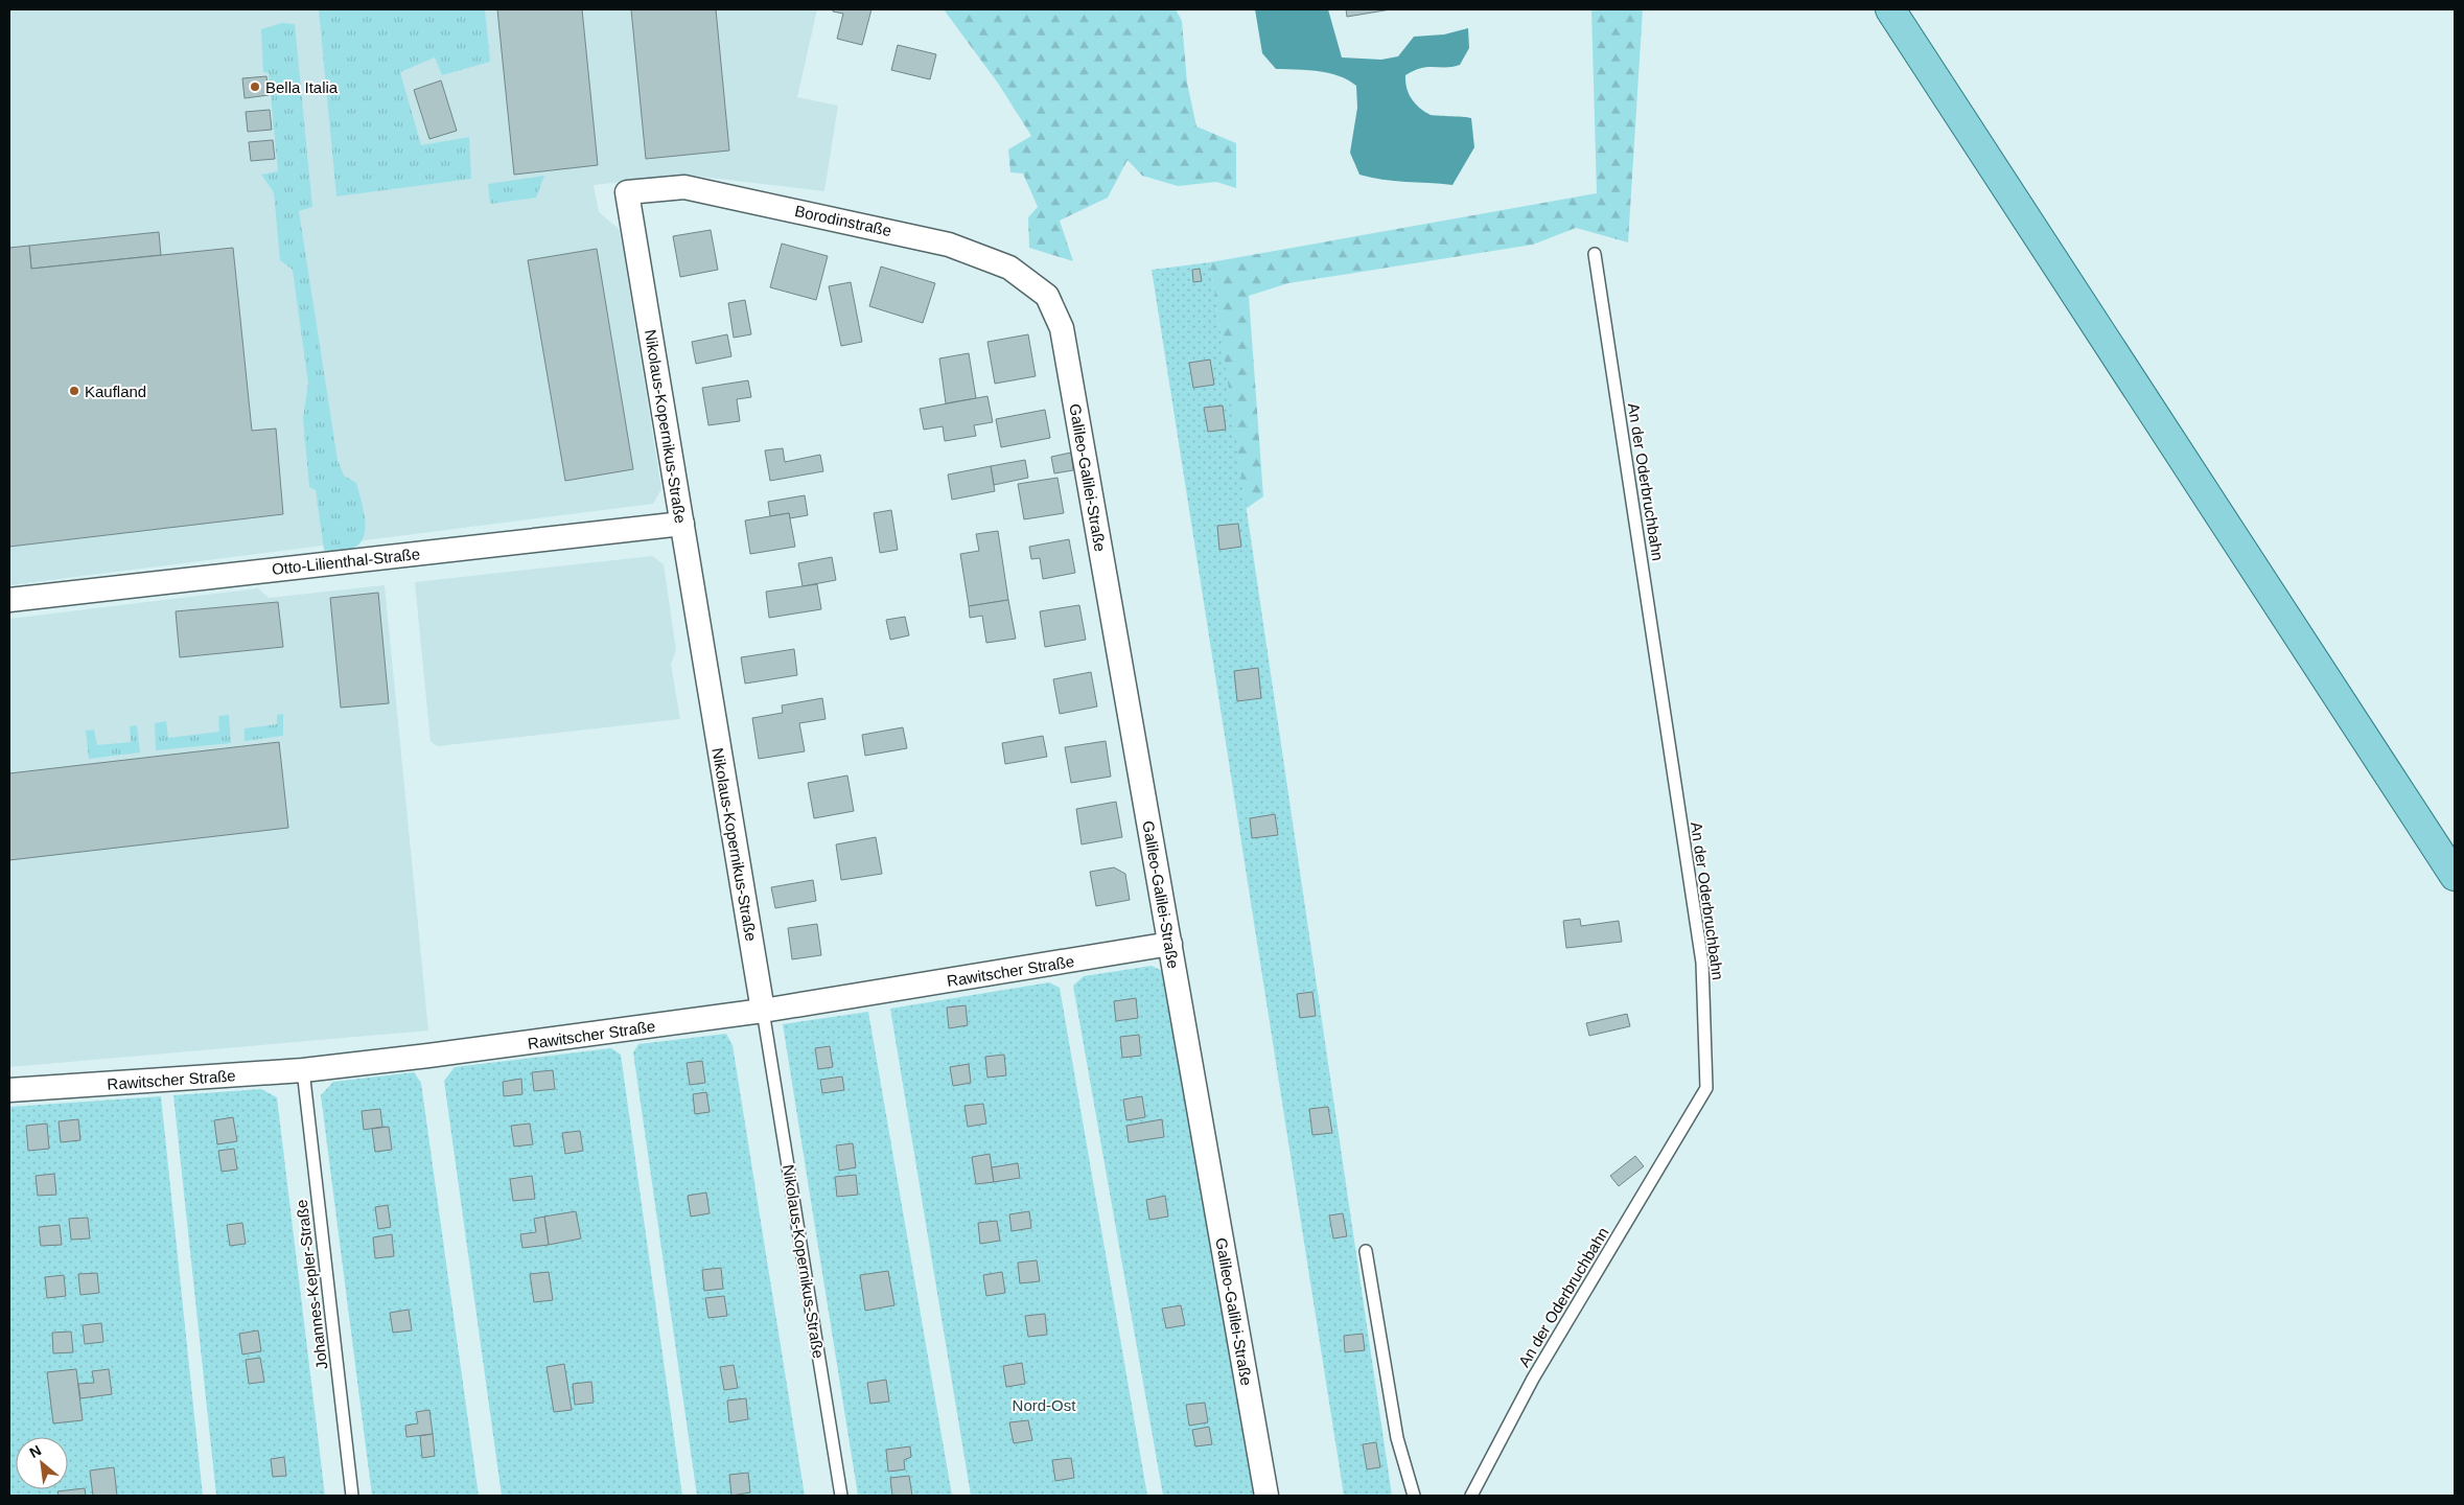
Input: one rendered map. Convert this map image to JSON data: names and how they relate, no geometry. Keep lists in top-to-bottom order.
{
  "streets": {
    "street": [
      "Borodinstraße",
      "Nikolaus-Kopernikus-Straße",
      "Galileo-Galilei-Straße",
      "Otto-Lilienthal-Straße",
      "Rawitscher Straße"
    ],
    "lane": ["An der Oderbruchbahn", "Johannes-Kepler-Straße"]
  },
  "crossings": [
    ["Borodinstraße", "Nikolaus-Kopernikus-Straße"],
    ["Borodinstraße", "Galileo-Galilei-Straße"],
    ["Nikolaus-Kopernikus-Straße", "Otto-Lilienthal-Straße"],
    ["Nikolaus-Kopernikus-Straße", "Rawitscher Straße"],
    ["Galileo-Galilei-Straße", "Rawitscher Straße"],
    ["Rawitscher Straße", "Johannes-Kepler-Straße"]
  ],
  "parks": ["Nord-Ost"],
  "places": ["Bella Italia", "Kaufland"],
  "north": "top left"
}
